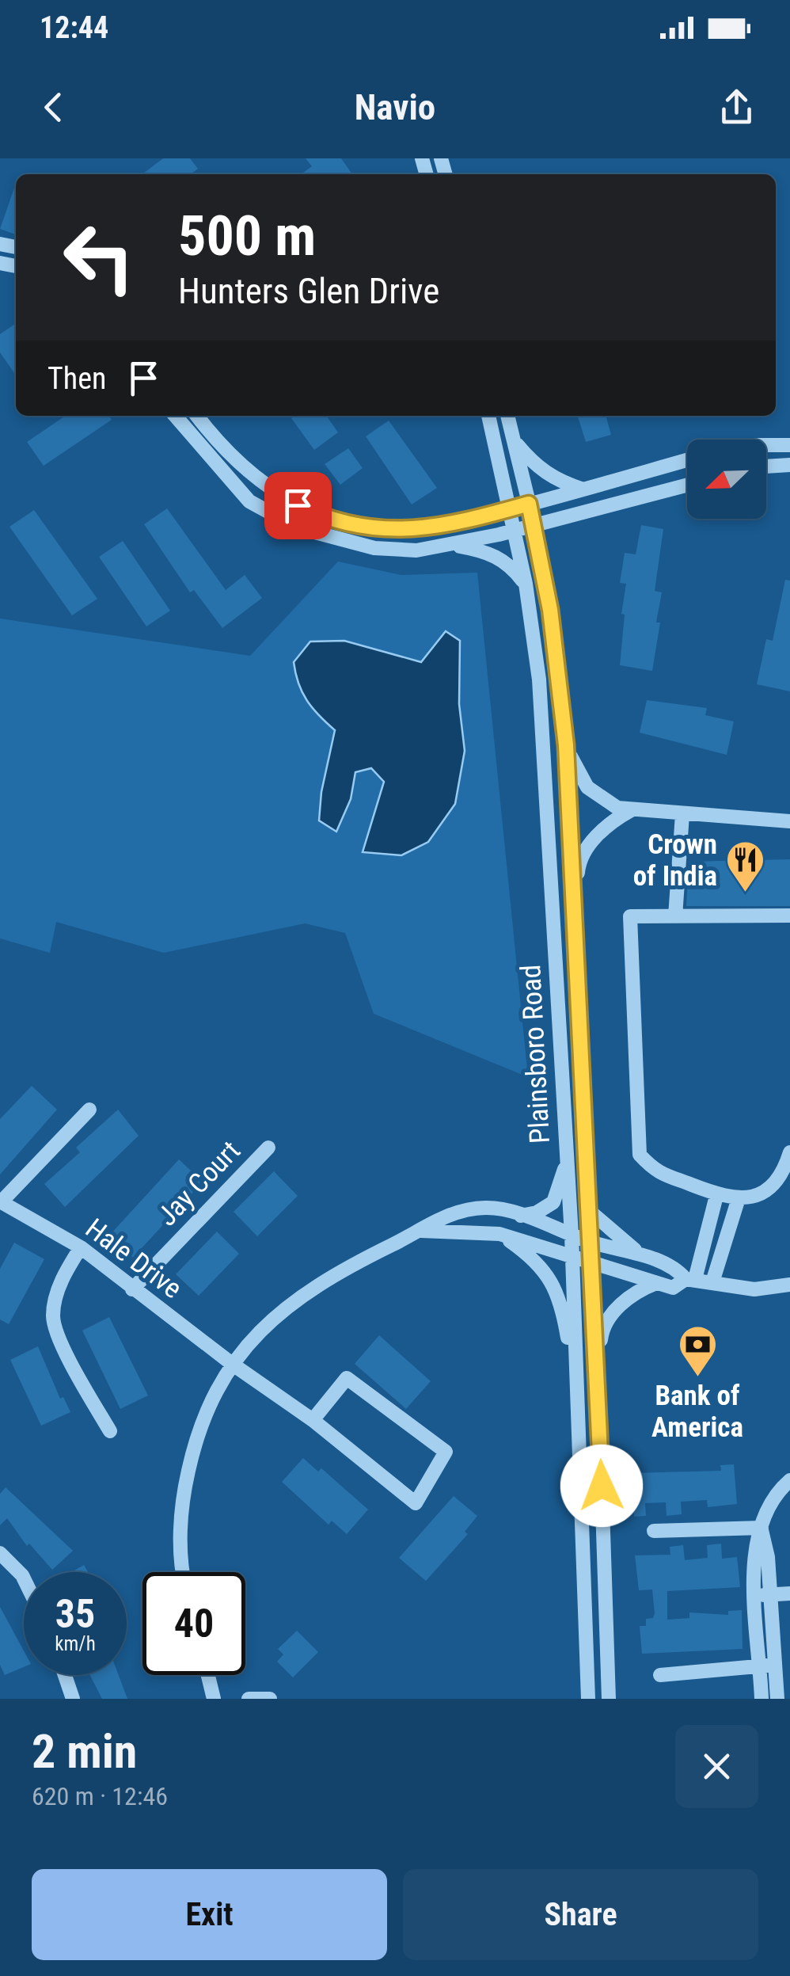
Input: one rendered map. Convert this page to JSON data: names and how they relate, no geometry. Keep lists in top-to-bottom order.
{
  "streets": {
    "street": ["Plainsboro Road", "Jay Court", "Hale Drive"]
  },
  "crossings": [
    ["Jay Court", "Hale Drive"]
  ],
  "places": {
    "restaurant": ["Crown of India"],
    "bank": ["Bank of America"]
  },
  "north": "bottom left",
  "page": {
    "status": "12:44",
    "header": "Navio",
    "turn": ["500 m", "Hunters Glen Drive"],
    "then": "Then",
    "speed": "35 km/h",
    "limit": "40",
    "heading": ["2 min", "620 m · 12:46"],
    "buttons": ["Exit", "Share"]
  }
}
